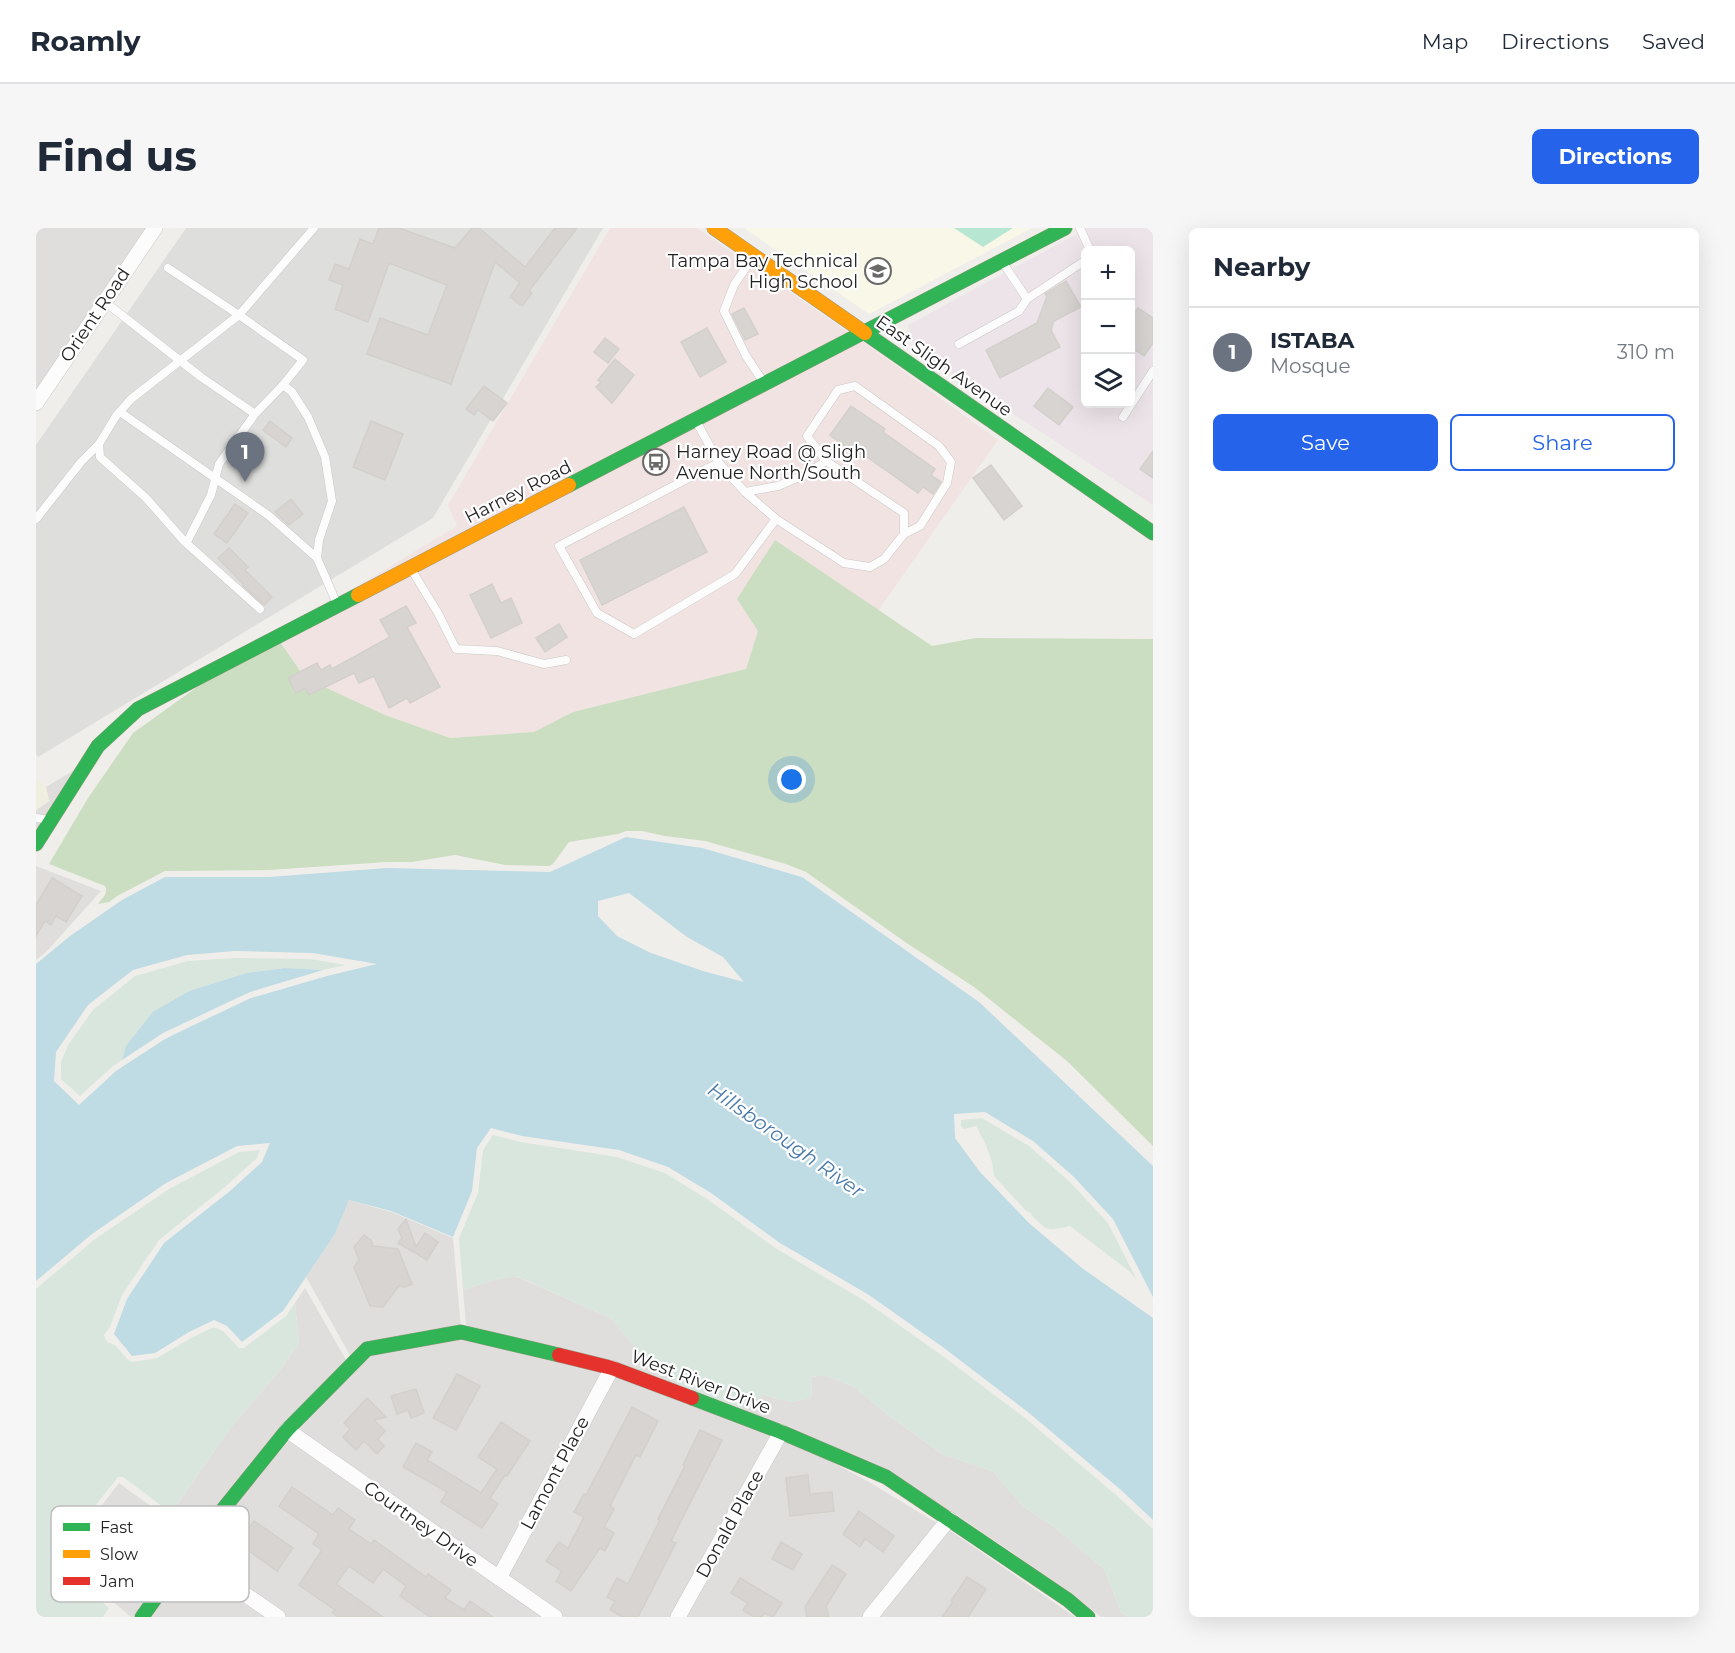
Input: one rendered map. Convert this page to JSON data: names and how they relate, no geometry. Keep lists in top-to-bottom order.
{
  "streets": {
    "street": [
      "Orient Road",
      "East Sligh Avenue",
      "Harney Road",
      "West River Drive",
      "Lamont Place",
      "Courtney Drive",
      "Donald Place"
    ]
  },
  "crossings": [
    ["East Sligh Avenue", "Harney Road"],
    ["West River Drive", "Lamont Place"],
    ["West River Drive", "Courtney Drive"],
    ["West River Drive", "Donald Place"],
    ["Lamont Place", "Courtney Drive"]
  ],
  "water": ["Hillsborough River"],
  "places": {
    "school or university": ["Tampa Bay Technical High School"],
    "bus stop": ["Harney Road @ Sligh Avenue North/South"]
  },
  "legend": ["Fast", "Slow", "Jam"],
  "page": {
    "header": "Roamly",
    "nav": ["Map", "Directions", "Saved"],
    "buttons": [
      "Directions",
      ["Save", "Share"]
    ],
    "title": "Find us",
    "heading": "Nearby",
    "map_buttons": ["+", "−"],
    "list": [
      {
        "mark": "1",
        "name": "ISTABA",
        "note": "Mosque",
        "value": "310 m"
      }
    ],
    "pins": "1"
  }
}
